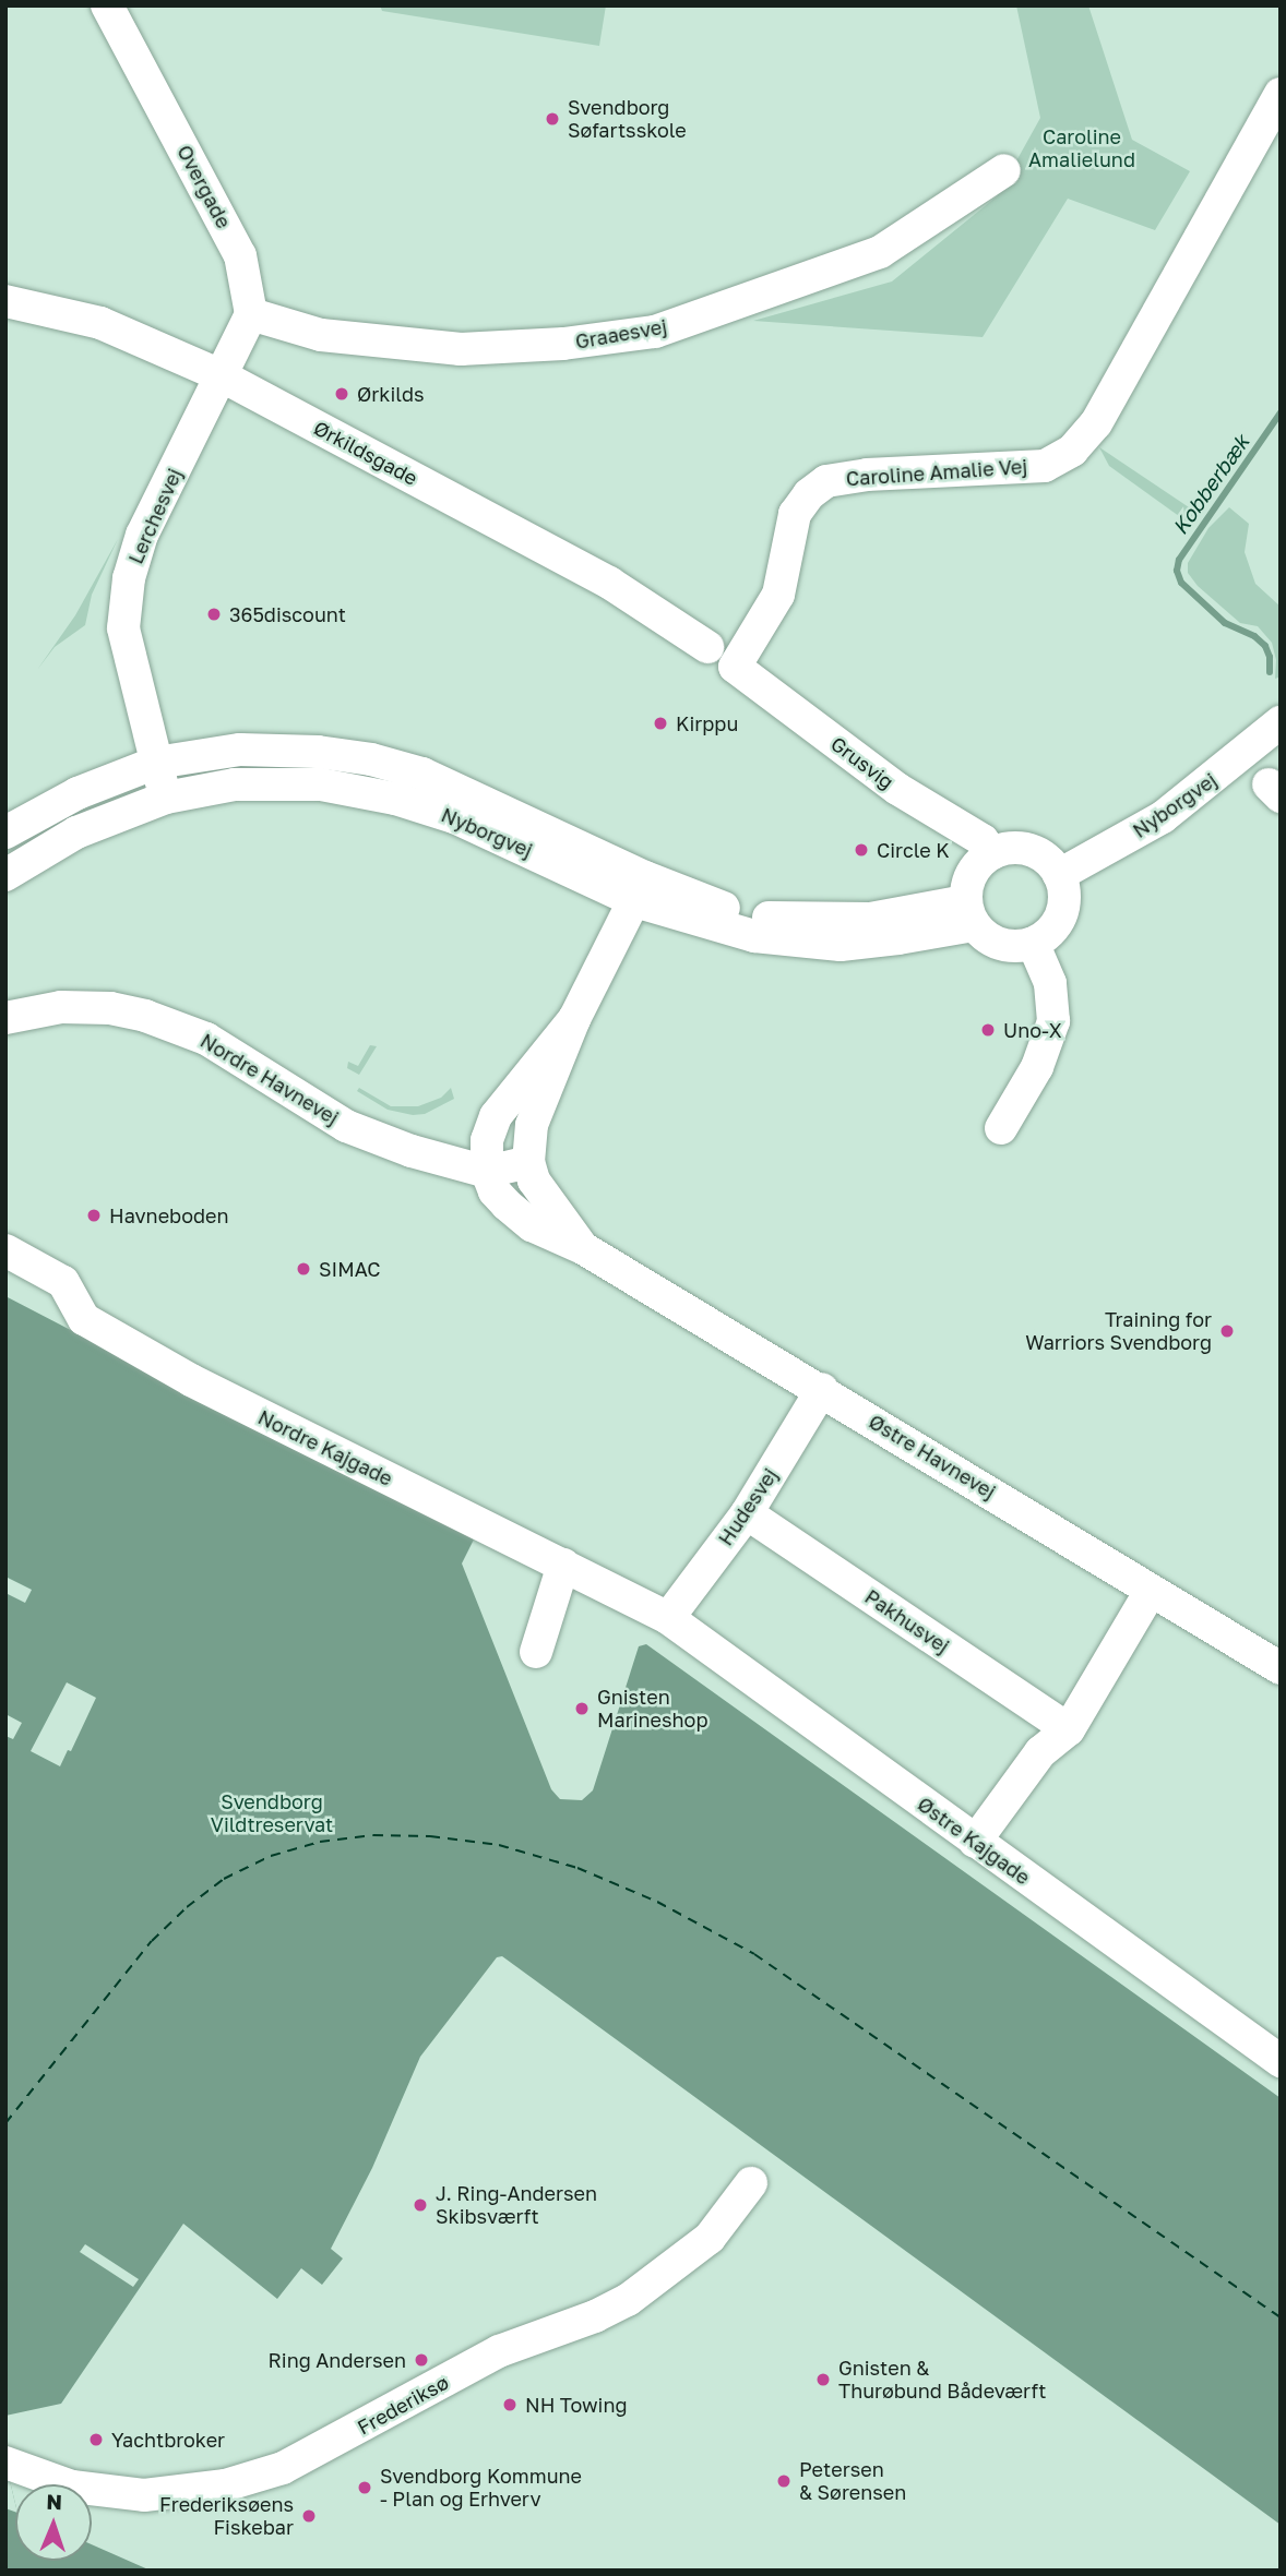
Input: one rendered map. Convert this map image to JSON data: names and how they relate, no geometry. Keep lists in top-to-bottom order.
{
  "streets": {
    "street": [
      "Overgade",
      "Graaesvej",
      "Ørkildsgade",
      "Caroline Amalie Vej",
      "Lerchesvej",
      "Grusvig",
      "Nyborgvej",
      "Nordre Havnevej",
      "Nordre Kajgade",
      "Østre Havnevej",
      "Hudesvej",
      "Pakhusvej",
      "Østre Kajgade",
      "Frederiksø"
    ]
  },
  "crossings": [
    ["Overgade", "Graaesvej"],
    ["Ørkildsgade", "Lerchesvej"],
    ["Caroline Amalie Vej", "Grusvig"],
    ["Lerchesvej", "Nyborgvej"],
    ["Grusvig", "Nyborgvej"],
    ["Nordre Havnevej", "Østre Havnevej"],
    ["Nordre Kajgade", "Hudesvej"],
    ["Nordre Kajgade", "Østre Kajgade"],
    ["Østre Havnevej", "Hudesvej"],
    ["Hudesvej", "Pakhusvej"],
    ["Hudesvej", "Østre Kajgade"]
  ],
  "water": ["Kobberbæk"],
  "parks": ["Caroline Amalielund", "Svendborg Vildtreservat"],
  "places": [
    "Svendborg Søfartsskole",
    "Ørkilds",
    "365discount",
    "Kirppu",
    "Circle K",
    "Uno-X",
    "Havneboden",
    "SIMAC",
    "Training for Warriors Svendborg",
    "Gnisten Marineshop",
    "J. Ring-Andersen Skibsværft",
    "Ring Andersen",
    "Gnisten & Thurøbund Bådeværft",
    "NH Towing",
    "Yachtbroker",
    "Petersen & Sørensen",
    "Svendborg Kommune - Plan og Erhverv",
    "Frederiksøens Fiskebar"
  ],
  "north": "top"
}
